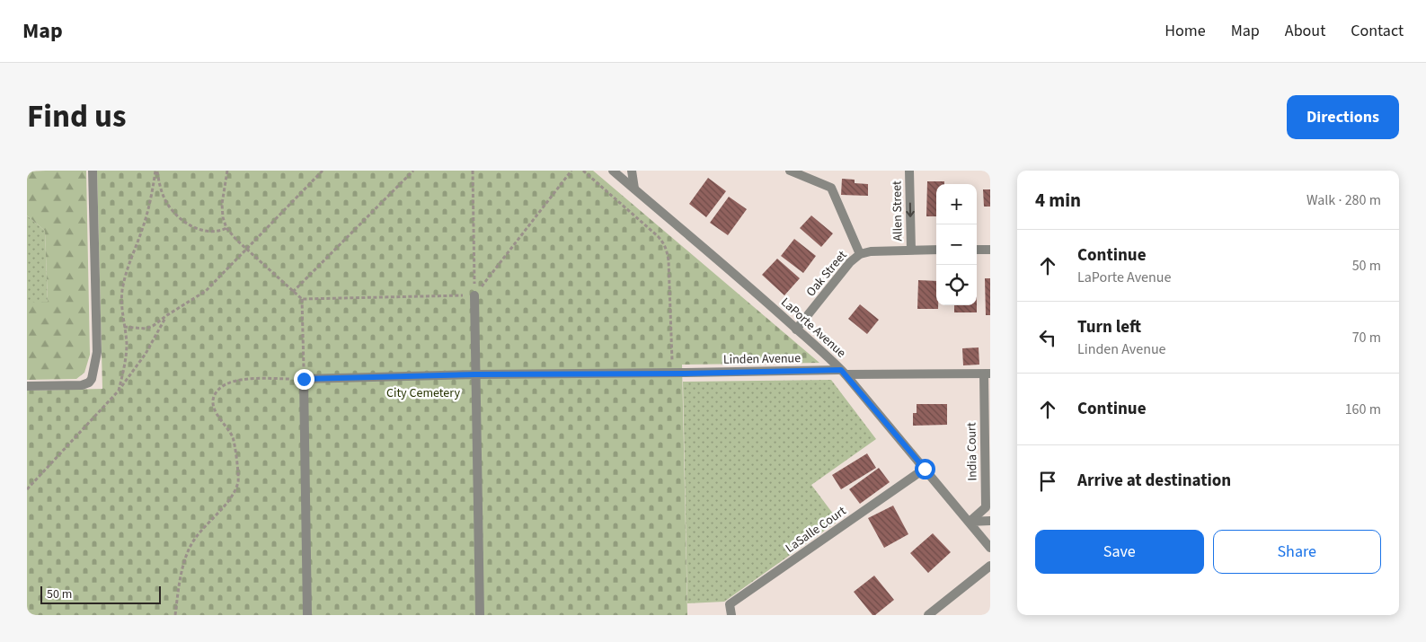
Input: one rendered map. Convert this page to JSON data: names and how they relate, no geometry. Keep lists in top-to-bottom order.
{
  "streets": {
    "street": [
      "Allen Street",
      "Oak Street",
      "LaPorte Avenue",
      "Linden Avenue",
      "India Court",
      "LaSalle Court"
    ]
  },
  "crossings": [
    ["Allen Street", "Oak Street"],
    ["Oak Street", "LaPorte Avenue"],
    ["LaPorte Avenue", "Linden Avenue"],
    ["LaPorte Avenue", "India Court"],
    ["LaPorte Avenue", "LaSalle Court"],
    ["Linden Avenue", "India Court"]
  ],
  "one_way": ["Allen Street"],
  "parks": ["City Cemetery"],
  "scale_bar": "50 m",
  "page": {
    "header": "Map",
    "nav": [
      "Home",
      "Map",
      "About",
      "Contact"
    ],
    "title": "Find us",
    "buttons": [
      "Directions",
      ["Save", "Share"]
    ],
    "heading": ["4 min", "Walk · 280 m"],
    "map_buttons": ["+", "−"],
    "list": [
      ["Continue", "LaPorte Avenue", "50 m"],
      ["Turn left", "Linden Avenue", "70 m"],
      ["Continue", "160 m"],
      "Arrive at destination"
    ],
    "scale": "50 m"
  }
}
